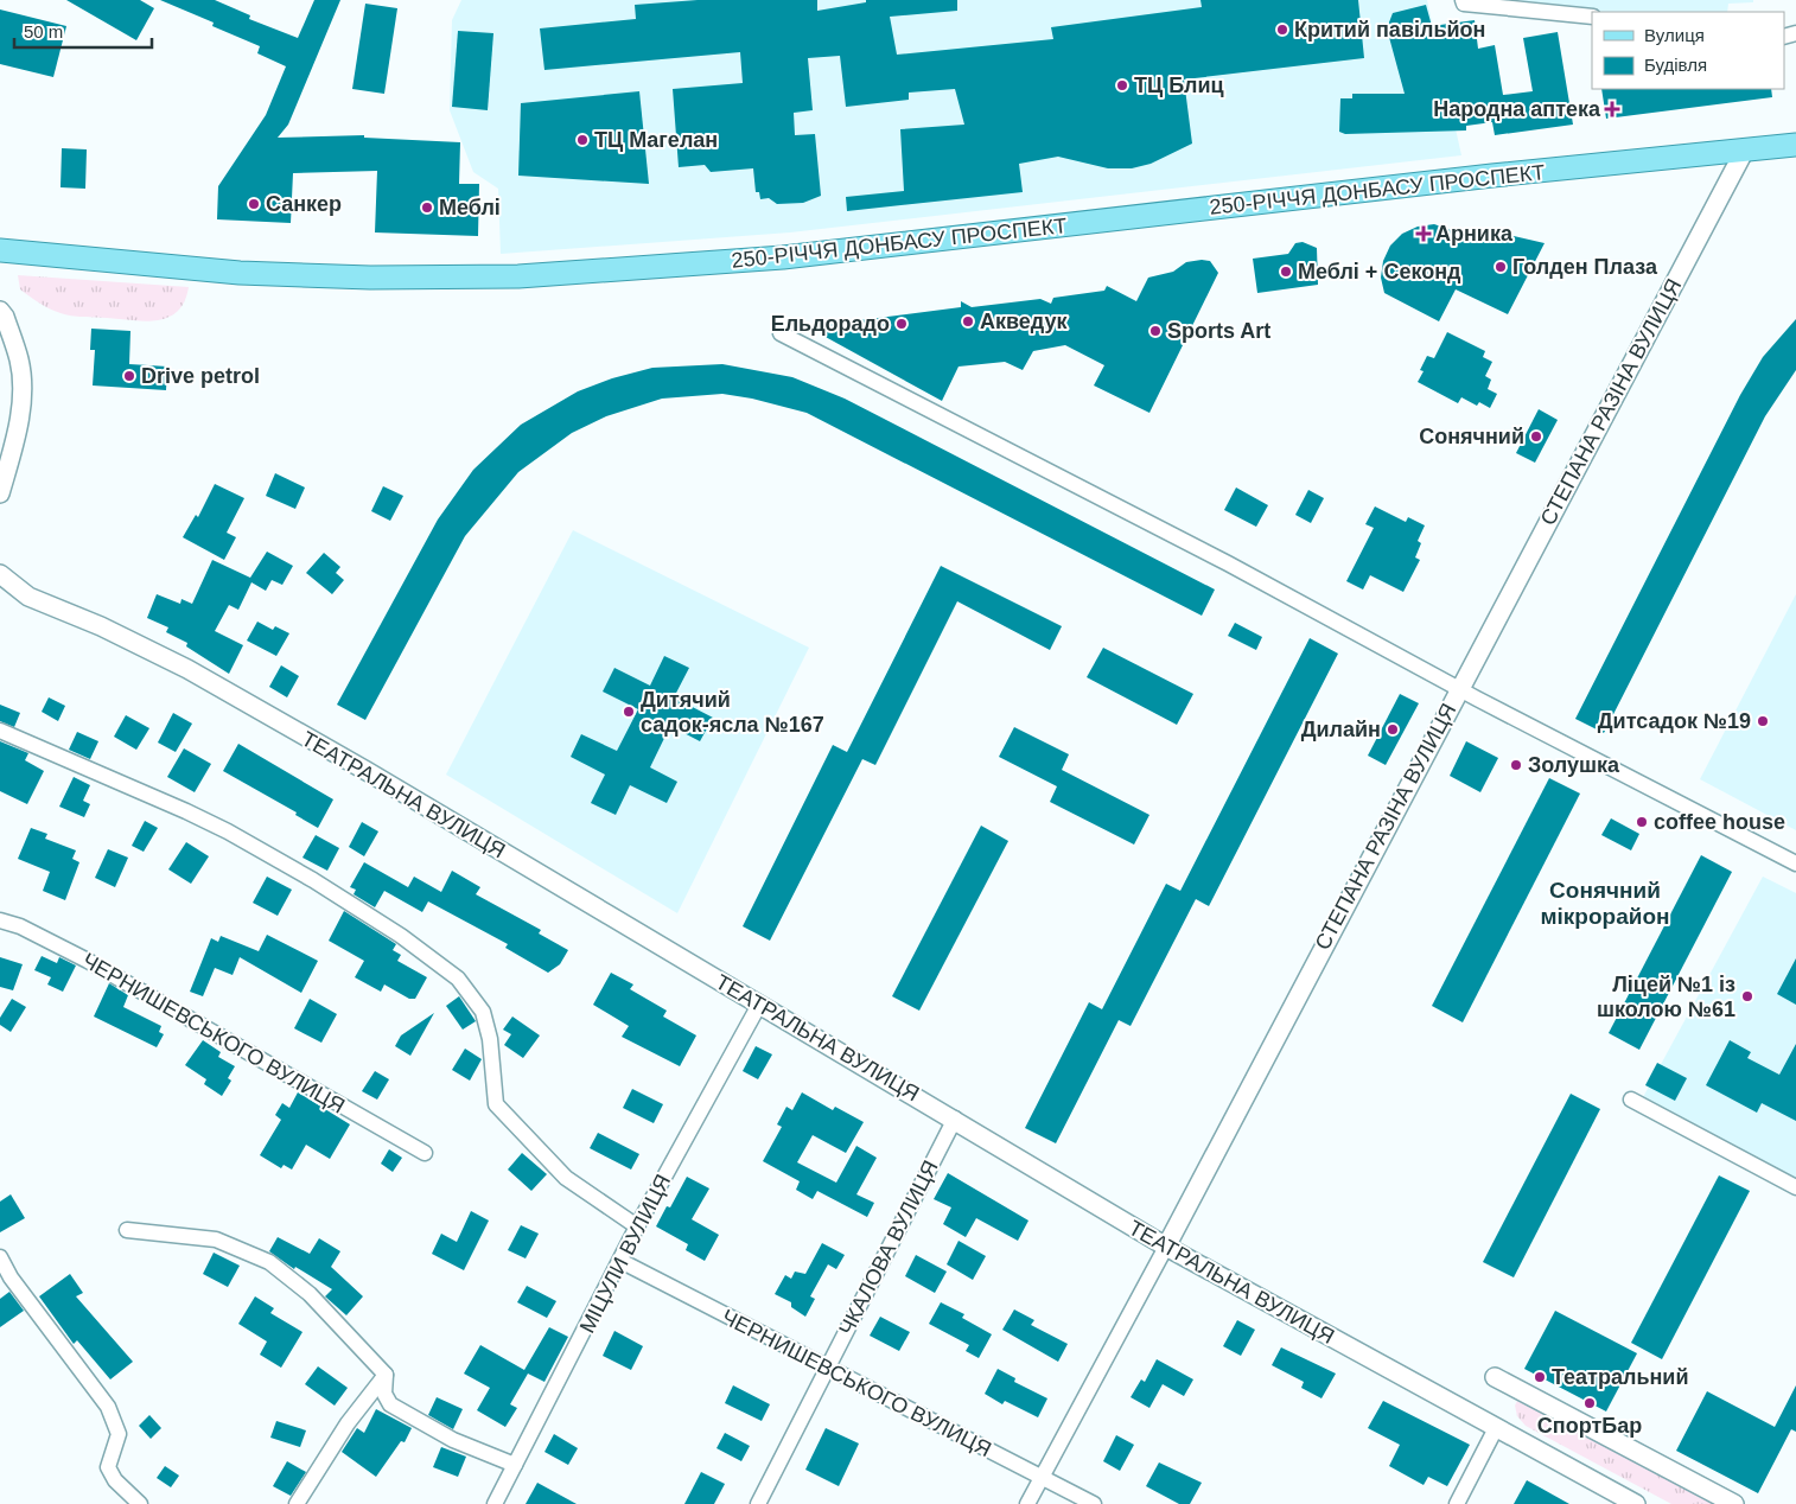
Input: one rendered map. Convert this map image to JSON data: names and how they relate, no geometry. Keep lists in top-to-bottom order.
{
  "streets": {
    "main road": ["250-РІЧЧЯ ДОНБАСУ ПРОСПЕКТ"],
    "street": [
      "СТЕПАНА РАЗІНА ВУЛИЦЯ",
      "ТЕАТРАЛЬНА ВУЛИЦЯ",
      "ЧЕРНИШЕВСЬКОГО ВУЛИЦЯ",
      "ЧКАЛОВА ВУЛИЦЯ",
      "МІЦУЛИ ВУЛИЦЯ"
    ]
  },
  "crossings": [
    ["250-РІЧЧЯ ДОНБАСУ ПРОСПЕКТ", "СТЕПАНА РАЗІНА ВУЛИЦЯ"],
    ["СТЕПАНА РАЗІНА ВУЛИЦЯ", "ТЕАТРАЛЬНА ВУЛИЦЯ"],
    ["СТЕПАНА РАЗІНА ВУЛИЦЯ", "ЧЕРНИШЕВСЬКОГО ВУЛИЦЯ"],
    ["ТЕАТРАЛЬНА ВУЛИЦЯ", "ЧКАЛОВА ВУЛИЦЯ"],
    ["ТЕАТРАЛЬНА ВУЛИЦЯ", "МІЦУЛИ ВУЛИЦЯ"],
    ["ЧЕРНИШЕВСЬКОГО ВУЛИЦЯ", "ЧКАЛОВА ВУЛИЦЯ"],
    ["ЧЕРНИШЕВСЬКОГО ВУЛИЦЯ", "МІЦУЛИ ВУЛИЦЯ"]
  ],
  "districts": ["Сонячний мікрорайон"],
  "places": {
    "other": [
      "Критий павільйон",
      "ТЦ Блиц",
      "ТЦ Магелан",
      "Санкер",
      "Меблі",
      "Голден Плаза",
      "Меблі + Секонд",
      "Акведук",
      "Ельдорадо",
      "Sports Art",
      "Drive petrol",
      "Сонячний",
      "Дитячий садок-ясла №167",
      "Дитсадок №19",
      "Дилайн",
      "Золушка",
      "coffee house",
      "Ліцей №1 із школою №61",
      "Театральний",
      "СпортБар"
    ],
    "health": ["Народна аптека", "Арника"]
  },
  "legend": ["Вулиця", "Будівля"],
  "scale_bar": "50 m"
}
